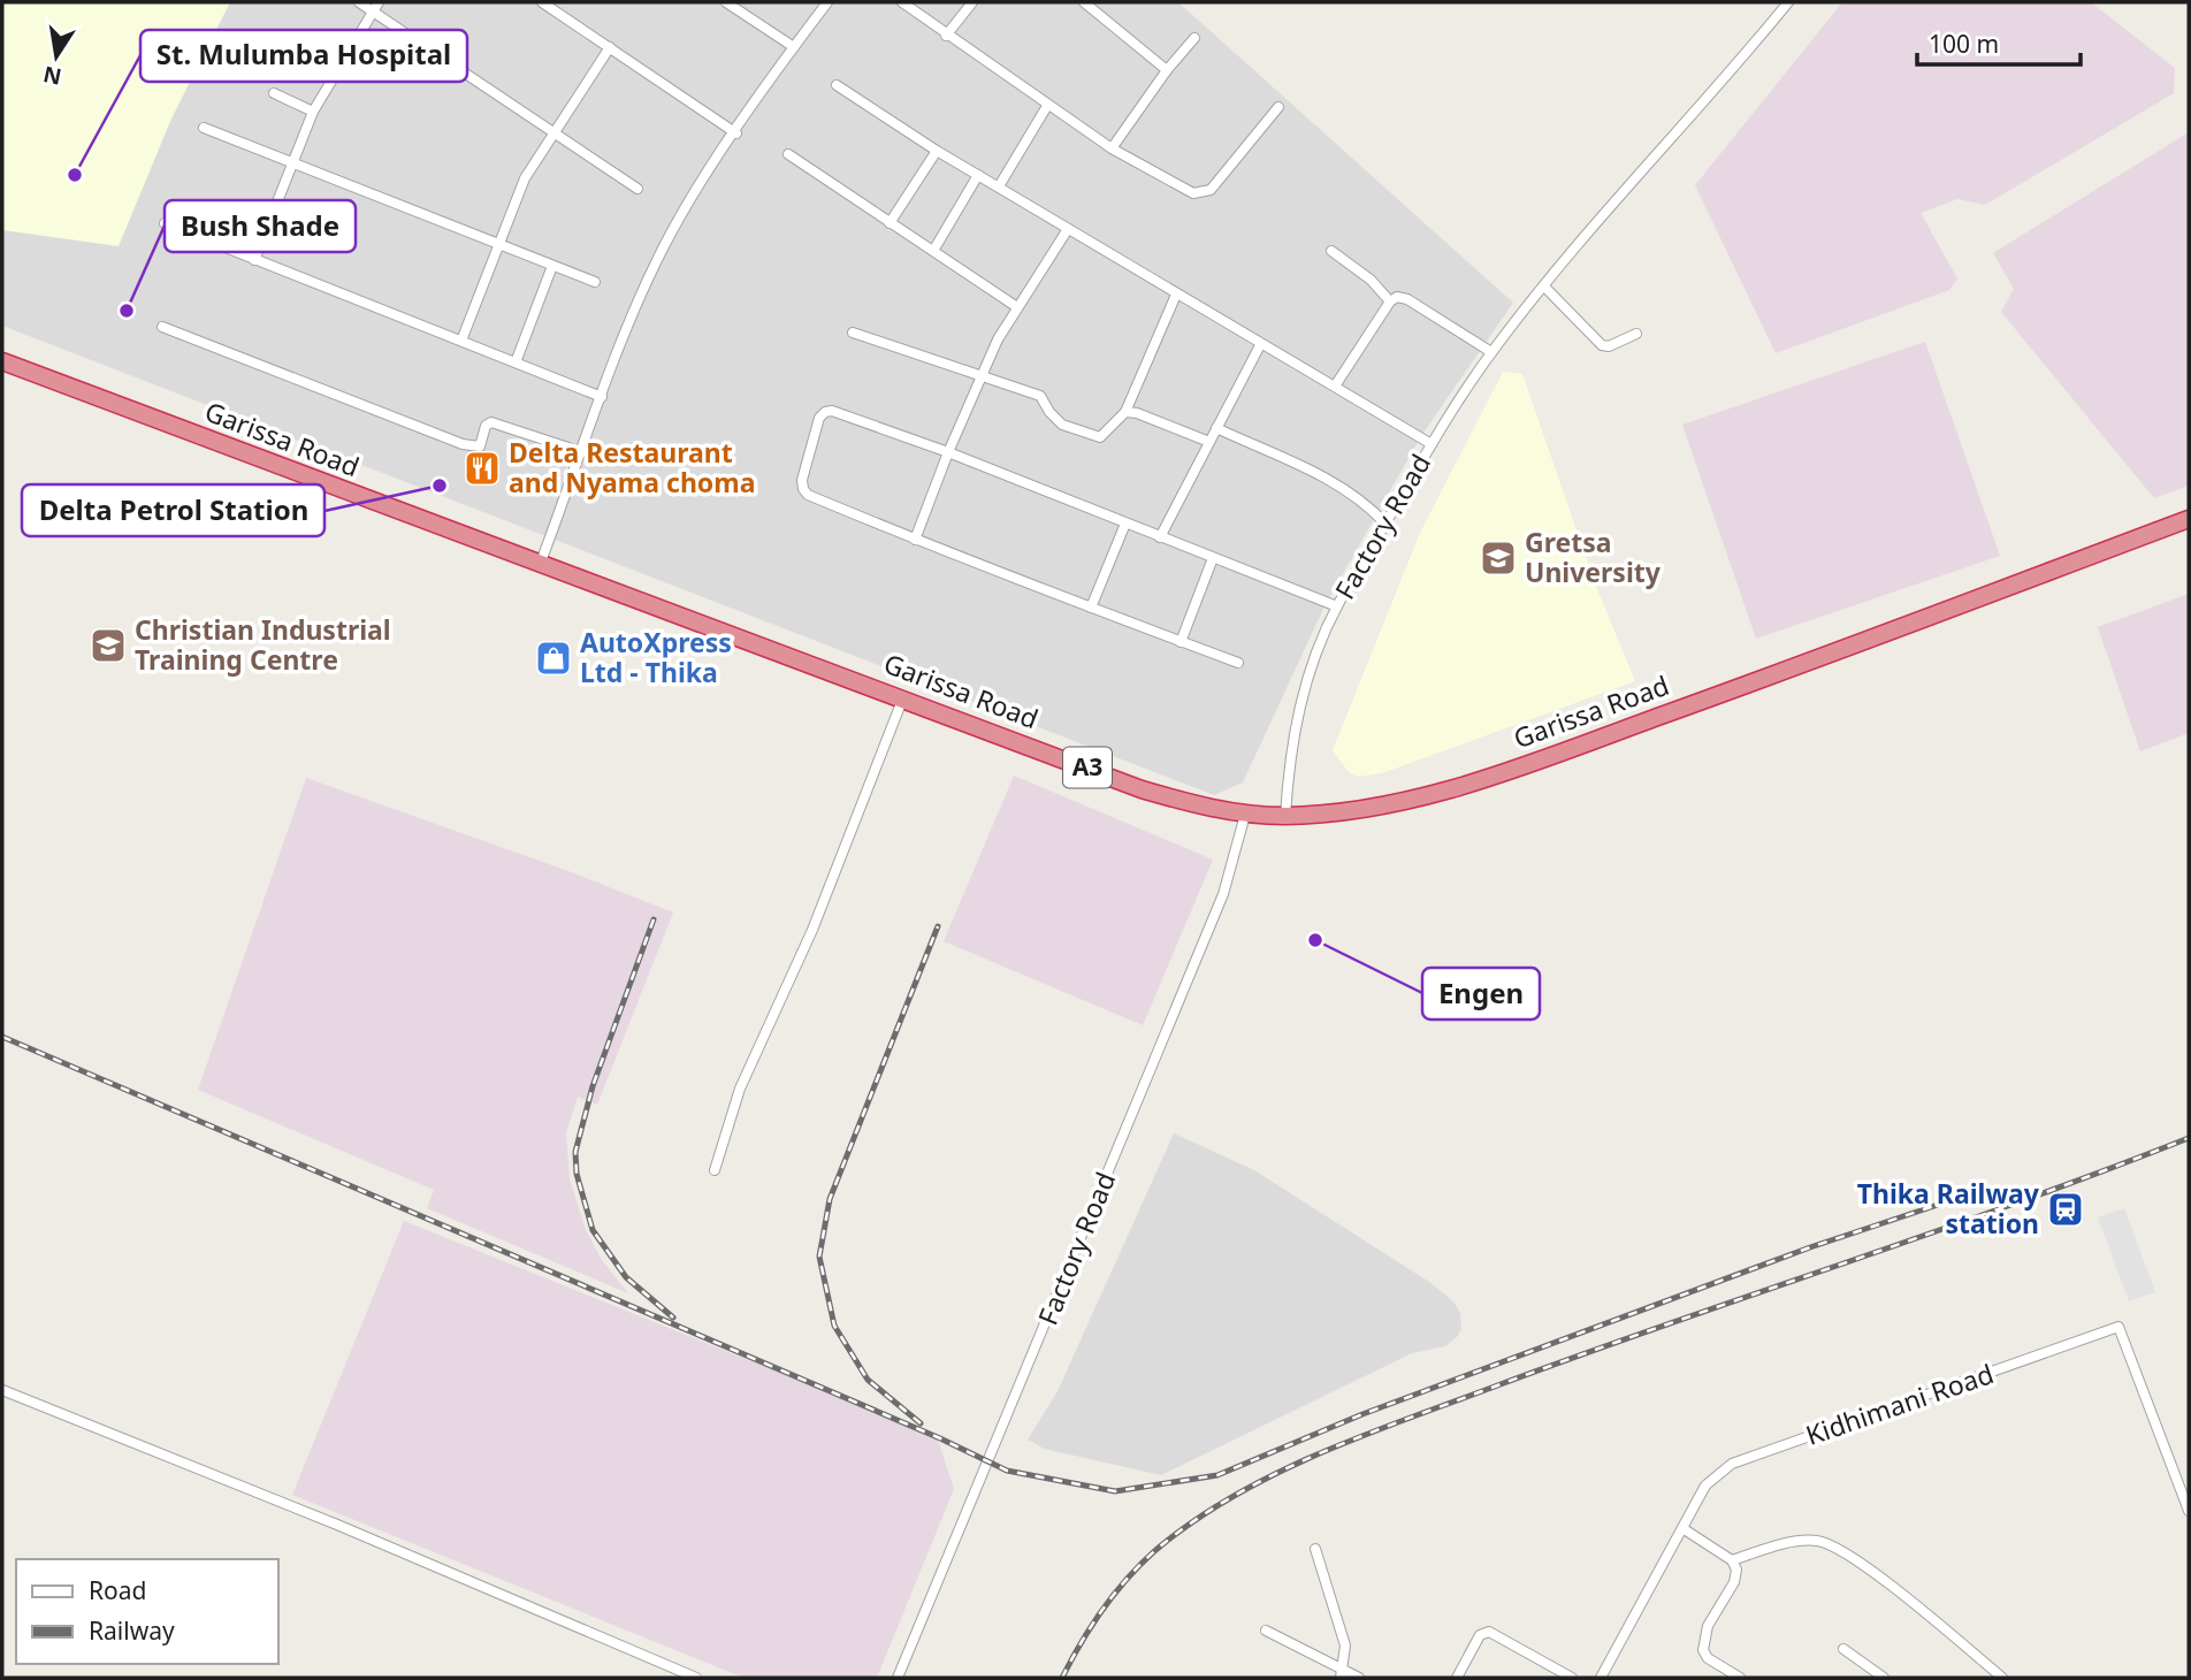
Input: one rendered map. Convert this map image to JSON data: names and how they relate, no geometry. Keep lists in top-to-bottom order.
{
  "streets": {
    "highway": ["Garissa Road", "A3"],
    "street": ["Factory Road", "Kidhimani Road"]
  },
  "crossings": [
    ["Garissa Road", "Factory Road"]
  ],
  "places": {
    "other": [
      "St. Mulumba Hospital",
      "Bush Shade",
      "Delta Petrol Station",
      "Engen"
    ],
    "restaurant": ["Delta Restaurant and Nyama choma"],
    "school or university": ["Gretsa University", "Christian Industrial Training Centre"],
    "shop": ["AutoXpress Ltd - Thika"],
    "station": ["Thika Railway station"]
  },
  "legend": ["Road", "Railway"],
  "scale_bar": "100 m",
  "north": "bottom"
}
